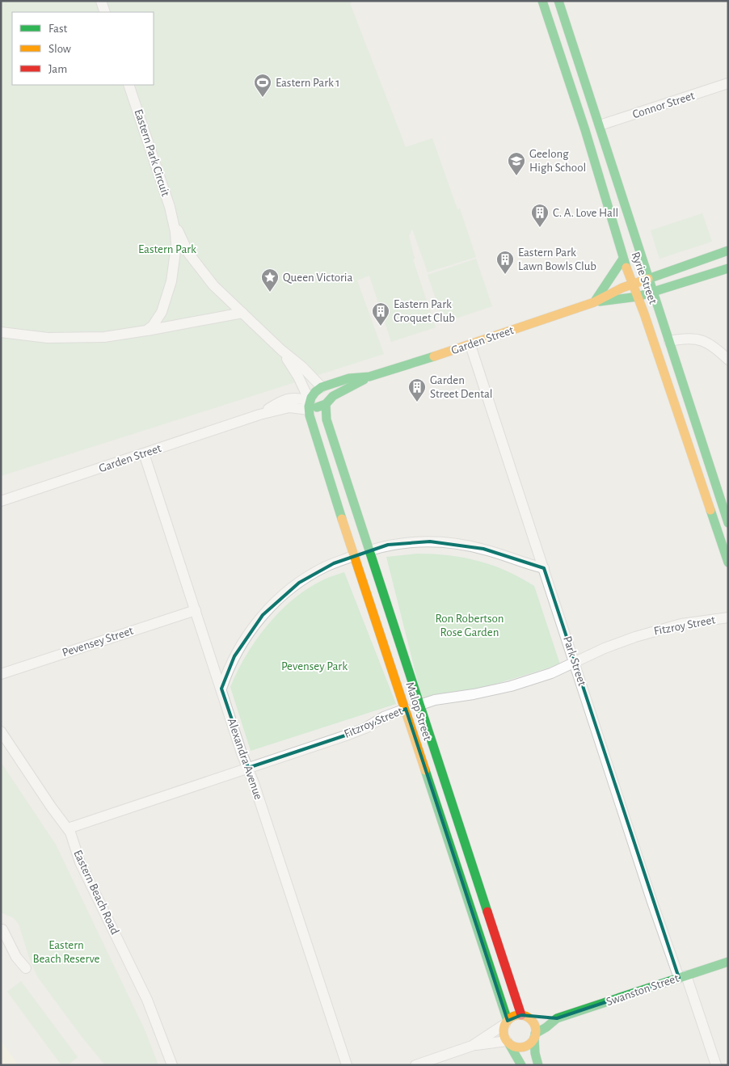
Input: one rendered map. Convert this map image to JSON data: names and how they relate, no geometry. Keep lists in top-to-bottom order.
{
  "streets": {
    "street": [
      "Connor Street",
      "Eastern Park Circuit",
      "Ryrie Street",
      "Garden Street",
      "Fitzroy Street",
      "Pevensey Street",
      "Park Street",
      "Malop Street",
      "Alexandra Avenue",
      "Eastern Beach Road",
      "Swanston Street"
    ]
  },
  "crossings": [
    ["Connor Street", "Ryrie Street"],
    ["Eastern Park Circuit", "Garden Street"],
    ["Eastern Park Circuit", "Malop Street"],
    ["Ryrie Street", "Garden Street"],
    ["Garden Street", "Park Street"],
    ["Garden Street", "Malop Street"],
    ["Garden Street", "Alexandra Avenue"],
    ["Fitzroy Street", "Park Street"],
    ["Fitzroy Street", "Malop Street"],
    ["Fitzroy Street", "Alexandra Avenue"],
    ["Fitzroy Street", "Eastern Beach Road"],
    ["Pevensey Street", "Alexandra Avenue"],
    ["Park Street", "Swanston Street"],
    ["Malop Street", "Swanston Street"]
  ],
  "parks": [
    "Eastern Park",
    "Ron Robertson Rose Garden",
    "Pevensey Park",
    "Eastern Beach Reserve"
  ],
  "places": {
    "sports": ["Eastern Park 1"],
    "school or university": ["Geelong High School"],
    "building": [
      "C. A. Love Hall",
      "Eastern Park Lawn Bowls Club",
      "Eastern Park Croquet Club",
      "Garden Street Dental"
    ],
    "place": ["Queen Victoria"]
  },
  "legend": ["Fast", "Slow", "Jam"]
}
